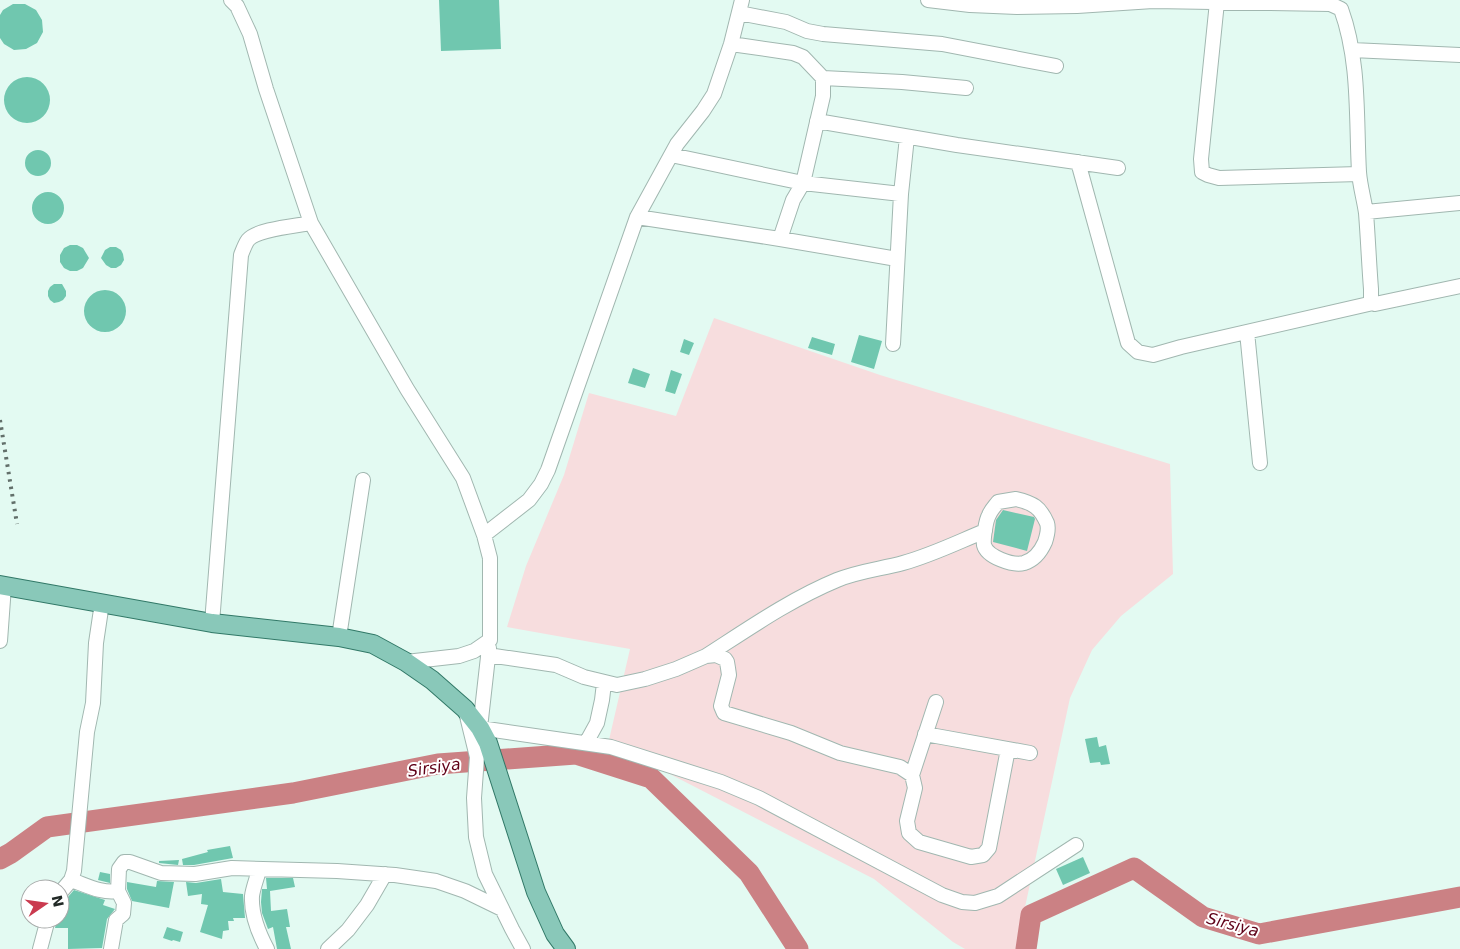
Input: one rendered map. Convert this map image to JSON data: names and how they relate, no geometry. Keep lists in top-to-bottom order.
{
  "water": ["Sirsiya"],
  "north": "right"
}
